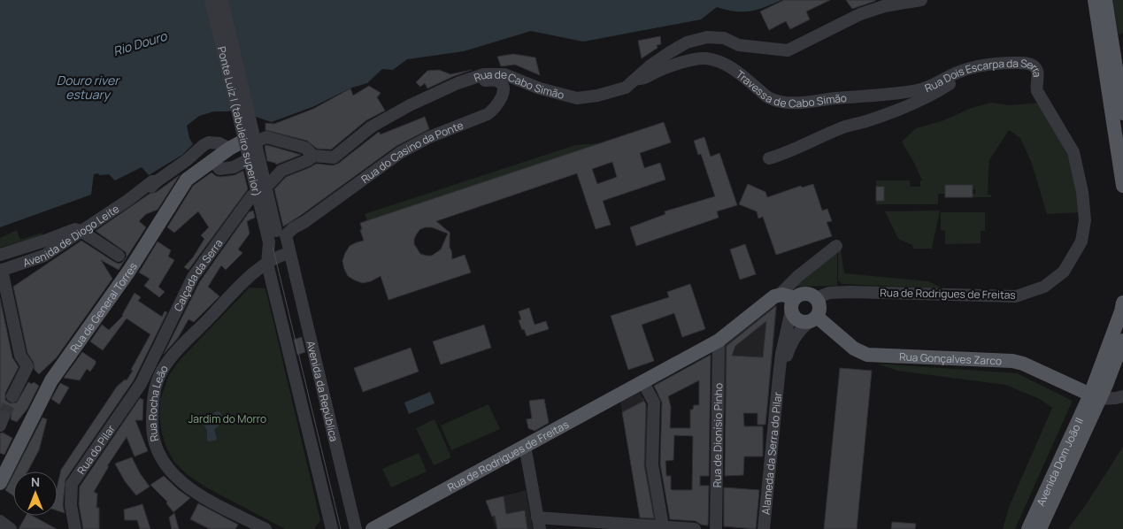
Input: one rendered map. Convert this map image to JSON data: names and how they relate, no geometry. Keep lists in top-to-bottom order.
{
  "streets": {
    "main road": [
      "Rua de Rodrigues de Freitas",
      "Rua de General Torres",
      "Rua Gonçalves Zarco",
      "Avenida Dom João II"
    ],
    "street": [
      "Travessa de Cabo Simão",
      "Rua de Cabo Simão",
      "Rua Dois Escarpa da Serra",
      "Ponte Luiz I (tabuleiro superior)",
      "Rua do Casino da Ponte",
      "Avenida de Diogo Leite",
      "Calçada da Serra",
      "Avenida da República",
      "Rua Rocha Leão",
      "Rua de Dionísio Pinho",
      "Rua do Pilar",
      "Alameda da Serra do Pilar"
    ]
  },
  "crossings": [
    ["Travessa de Cabo Simão", "Rua de Cabo Simão"],
    ["Travessa de Cabo Simão", "Rua Dois Escarpa da Serra"],
    ["Rua de Cabo Simão", "Rua do Casino da Ponte"],
    ["Rua de Cabo Simão", "Calçada da Serra"],
    ["Rua de Cabo Simão", "Rua de General Torres"],
    ["Rua Dois Escarpa da Serra", "Rua de Rodrigues de Freitas"],
    ["Ponte Luiz I (tabuleiro superior)", "Rua do Casino da Ponte"],
    ["Ponte Luiz I (tabuleiro superior)", "Avenida da República"],
    ["Rua do Casino da Ponte", "Avenida da República"],
    ["Avenida de Diogo Leite", "Rua de General Torres"],
    ["Calçada da Serra", "Rua do Pilar"],
    ["Rua de Rodrigues de Freitas", "Rua Gonçalves Zarco"],
    ["Rua de Rodrigues de Freitas", "Rua de Dionísio Pinho"],
    ["Rua de Rodrigues de Freitas", "Alameda da Serra do Pilar"],
    ["Rua Gonçalves Zarco", "Alameda da Serra do Pilar"],
    ["Rua Gonçalves Zarco", "Avenida Dom João II"],
    ["Avenida da República", "Rua Rocha Leão"]
  ],
  "water": ["Rio Douro", "Douro river estuary"],
  "parks": ["Jardim do Morro"],
  "north": "top"
}
